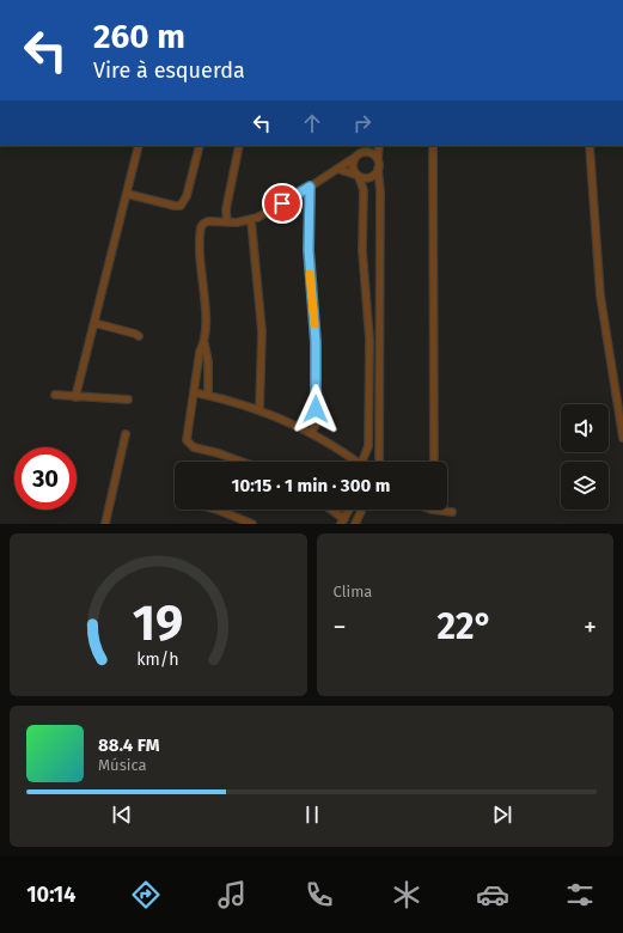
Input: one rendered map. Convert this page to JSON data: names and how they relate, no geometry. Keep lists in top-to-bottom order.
{
  "page": {
    "turn": ["260 m", "Vire à esquerda"],
    "limit": "30",
    "trip": "10:15 · 1 min · 300 m",
    "tile": "Clima",
    "heat": ["−", "22°", "+"],
    "song": ["88.4 FM", "Música"],
    "tabs": "10:14",
    "gauge": ["19", "km/h"]
  }
}
